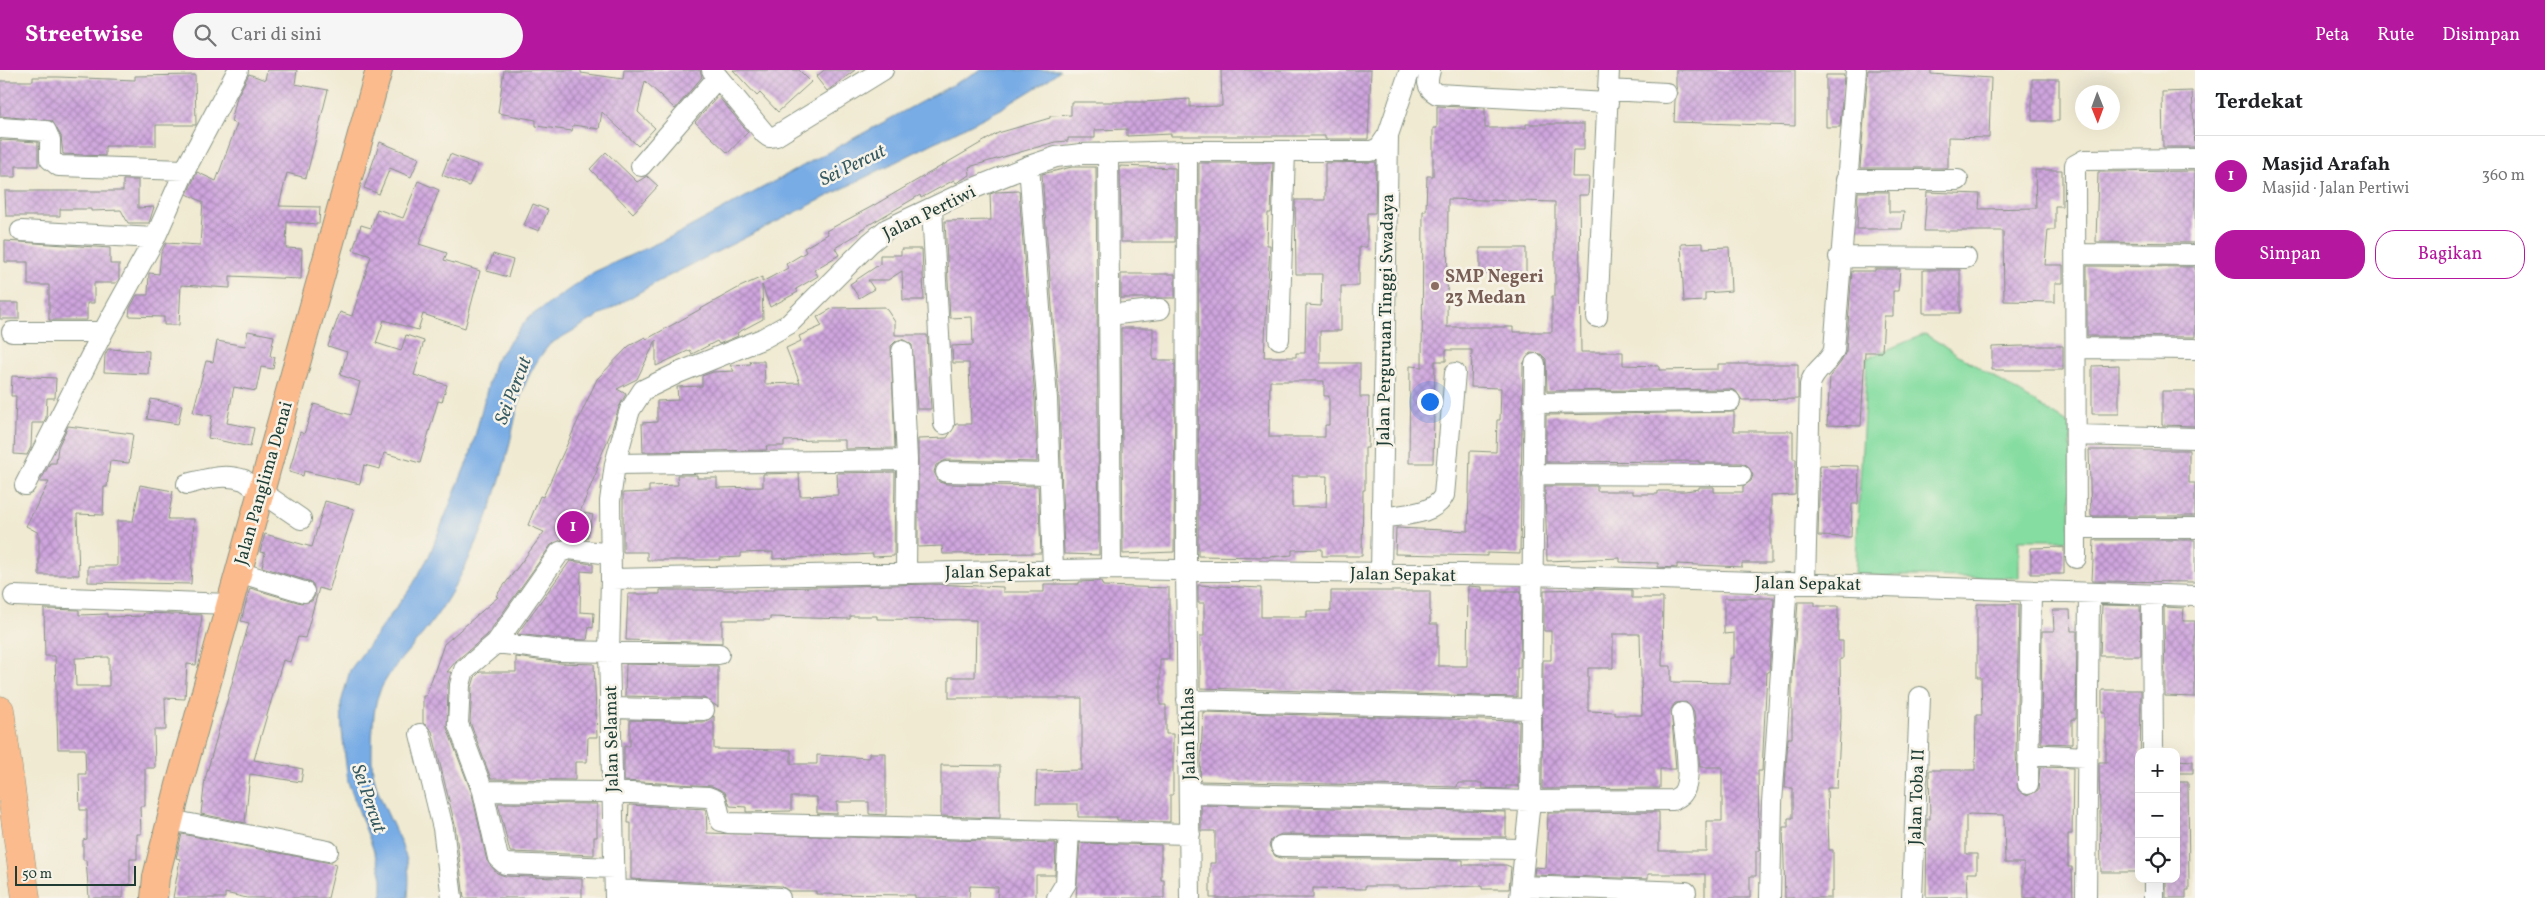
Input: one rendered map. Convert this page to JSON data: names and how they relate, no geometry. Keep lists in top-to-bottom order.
{
  "streets": {
    "main road": ["Jalan Panglima Denai"],
    "street": [
      "Jalan Pertiwi",
      "Jalan Perguruan Tinggi Swadaya",
      "Jalan Sepakat",
      "Jalan Ikhlas",
      "Jalan Selamat",
      "Jalan Toba II"
    ]
  },
  "crossings": [
    ["Jalan Pertiwi", "Jalan Perguruan Tinggi Swadaya"],
    ["Jalan Pertiwi", "Jalan Sepakat"],
    ["Jalan Pertiwi", "Jalan Ikhlas"],
    ["Jalan Pertiwi", "Jalan Selamat"],
    ["Jalan Perguruan Tinggi Swadaya", "Jalan Sepakat"],
    ["Jalan Sepakat", "Jalan Ikhlas"],
    ["Jalan Sepakat", "Jalan Selamat"]
  ],
  "water": ["Sei Percut"],
  "places": ["SMP Negeri 23 Medan"],
  "scale_bar": "50 m",
  "north": "bottom",
  "page": {
    "header": "Streetwise",
    "search": "Cari di sini",
    "nav": ["Peta", "Rute", "Disimpan"],
    "heading": "Terdekat",
    "list": [
      {
        "mark": "1",
        "name": "Masjid Arafah",
        "note": "Masjid · Jalan Pertiwi",
        "value": "360 m"
      }
    ],
    "buttons": ["Simpan", "Bagikan"],
    "pins": "1",
    "map_buttons": ["+", "−"],
    "scale": "50 m"
  }
}
